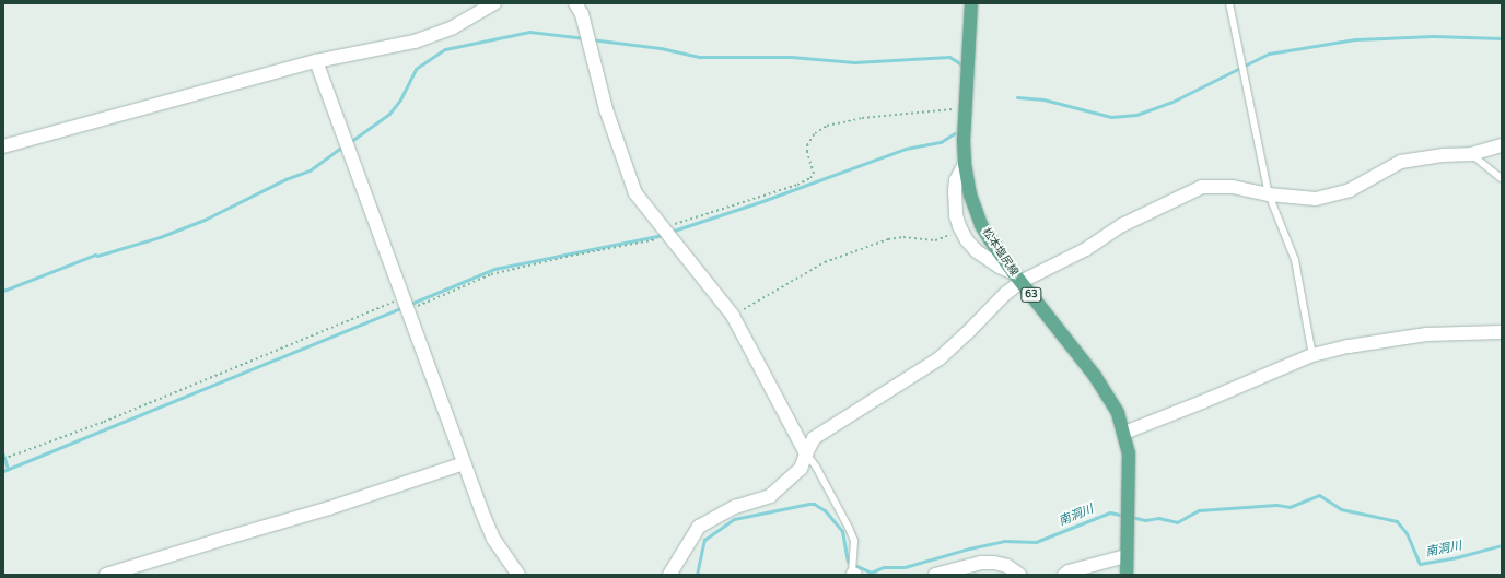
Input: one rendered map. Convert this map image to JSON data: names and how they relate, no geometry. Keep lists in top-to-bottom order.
{
  "streets": {
    "main road": ["松本塩尻線", "63"]
  },
  "water": ["南洞川"]
}
